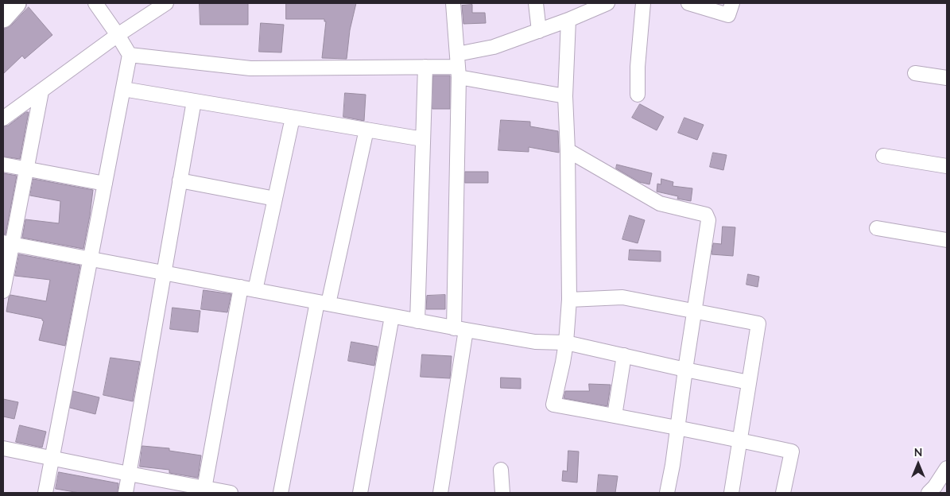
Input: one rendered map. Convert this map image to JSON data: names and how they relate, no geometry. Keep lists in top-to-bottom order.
{
  "north": "top"
}
